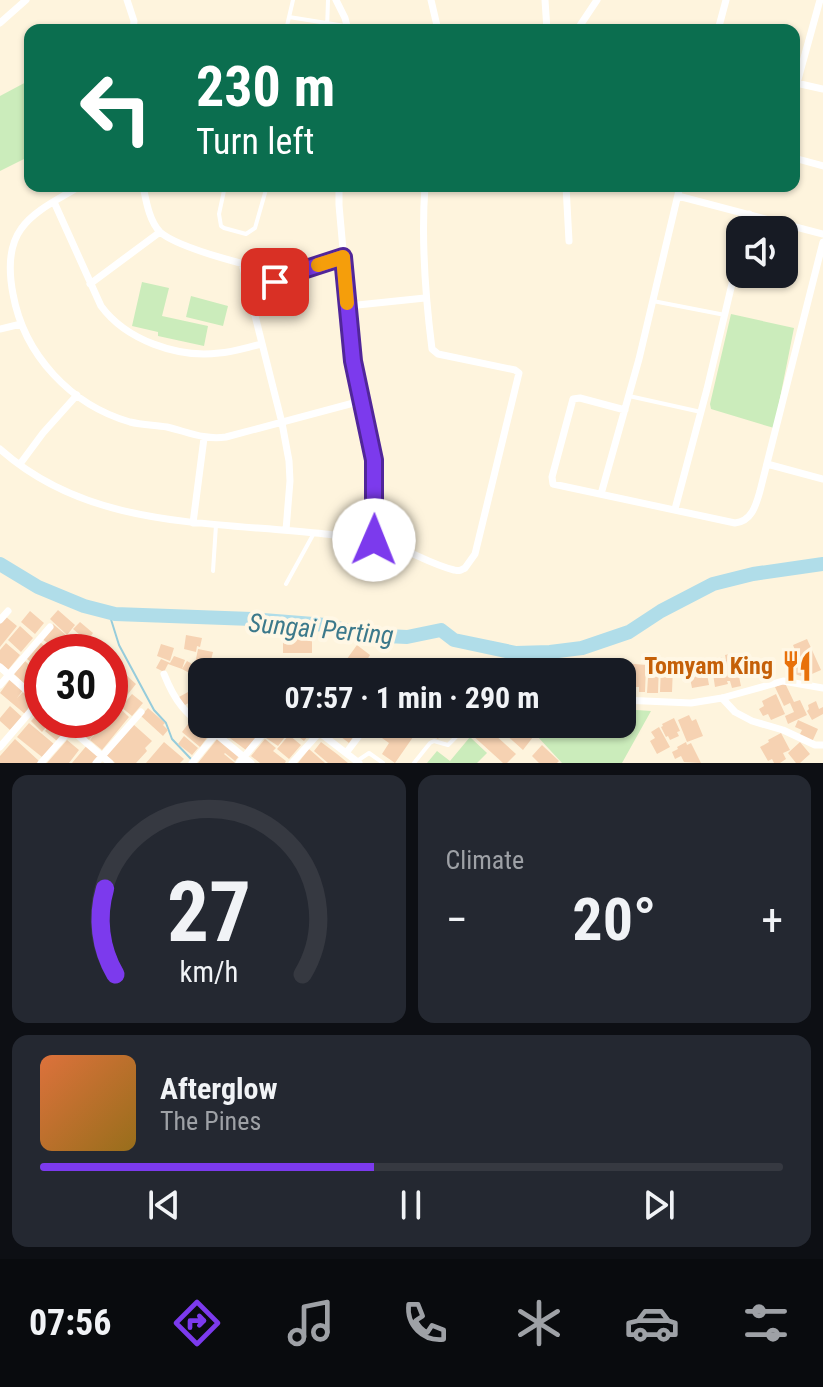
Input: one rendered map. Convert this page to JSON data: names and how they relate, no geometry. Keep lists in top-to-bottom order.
{
  "water": ["Sungai Perting"],
  "places": {
    "restaurant": ["Tomyam King"]
  },
  "page": {
    "turn": ["230 m", "Turn left"],
    "limit": "30",
    "trip": "07:57 · 1 min · 290 m",
    "tile": "Climate",
    "heat": ["−", "20°", "+"],
    "song": ["Afterglow", "The Pines"],
    "tabs": "07:56",
    "gauge": ["27", "km/h"]
  }
}
